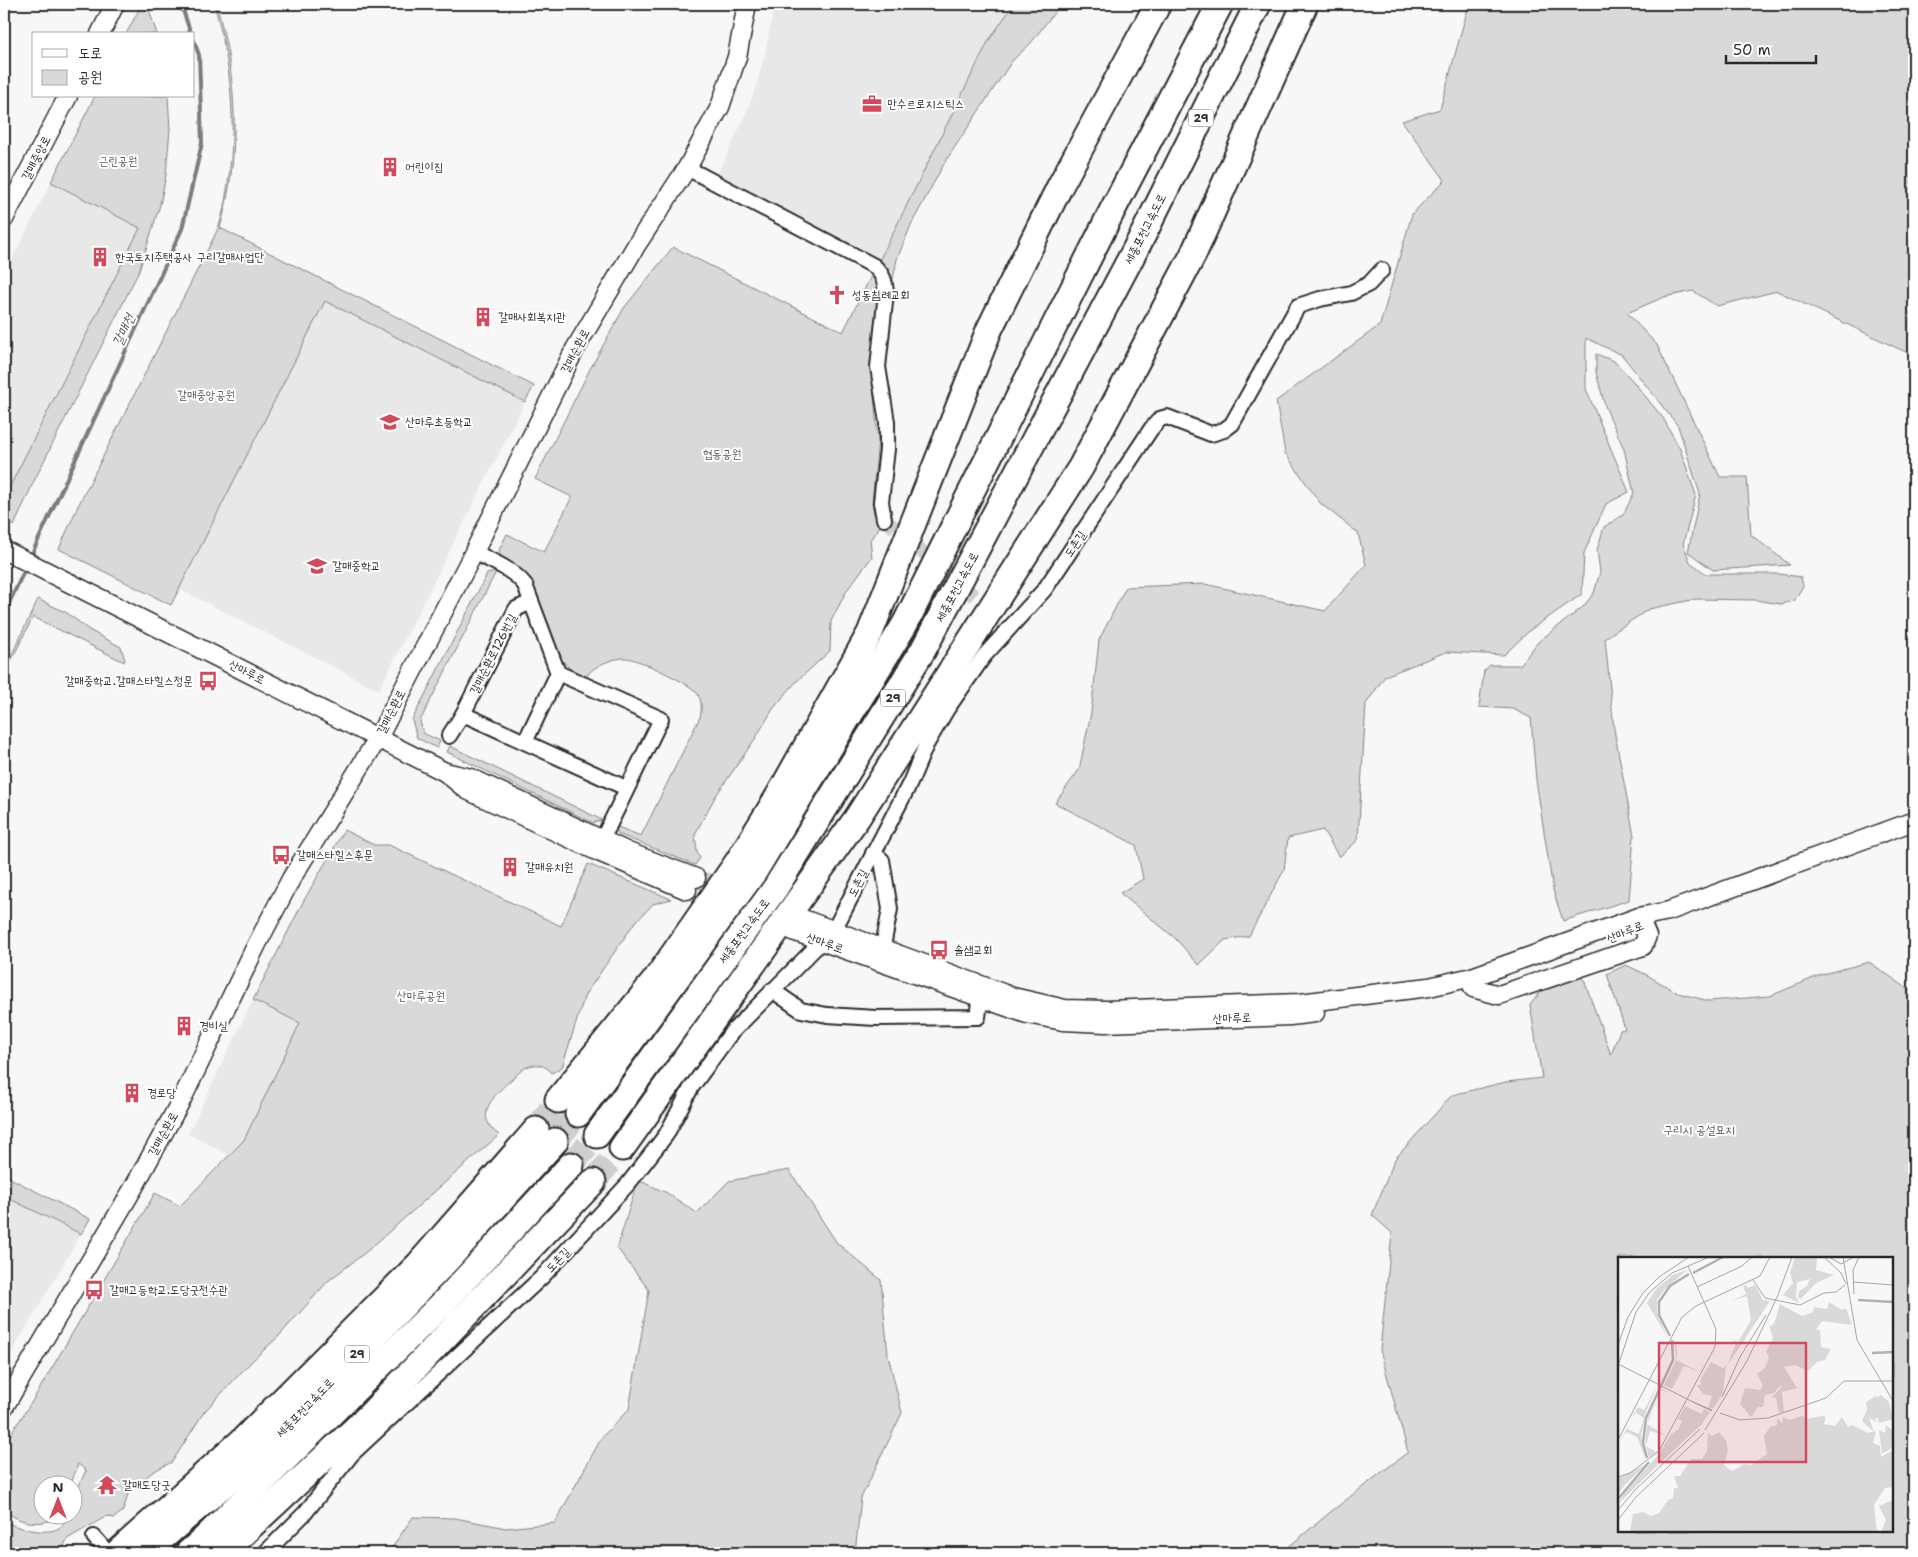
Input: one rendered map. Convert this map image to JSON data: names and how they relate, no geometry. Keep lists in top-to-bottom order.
{
  "streets": {
    "highway": ["29", "세종포천고속도로"],
    "street": [
      "갈매중앙로",
      "갈매순환로",
      "도촌길",
      "갈매순환로126번길",
      "산마루로"
    ]
  },
  "crossings": [
    ["갈매순환로", "갈매순환로126번길"],
    ["갈매순환로", "산마루로"],
    ["도촌길", "산마루로"]
  ],
  "water": ["갈매천"],
  "parks": [
    "근린공원",
    "갈매중앙공원",
    "협동공원",
    "산마루공원",
    "구리시 공설묘지"
  ],
  "places": {
    "office": ["만수르로지스틱스"],
    "building": [
      "어린이집",
      "한국토지주택공사 구리갈매사업단",
      "갈매사회복지관",
      "갈매유치원",
      "경비실",
      "경로당"
    ],
    "church": ["성동침례교회"],
    "school or university": ["산마루초등학교", "갈매중학교"],
    "bus stop": [
      "갈매중학교.갈매스타힐스정문",
      "갈매스타힐스후문",
      "솔샘교회",
      "갈매고등학교.도당굿전수관"
    ],
    "temple": ["갈매도당굿"]
  },
  "legend": ["도로", "공원"],
  "scale_bar": "50 m",
  "north": "top"
}
